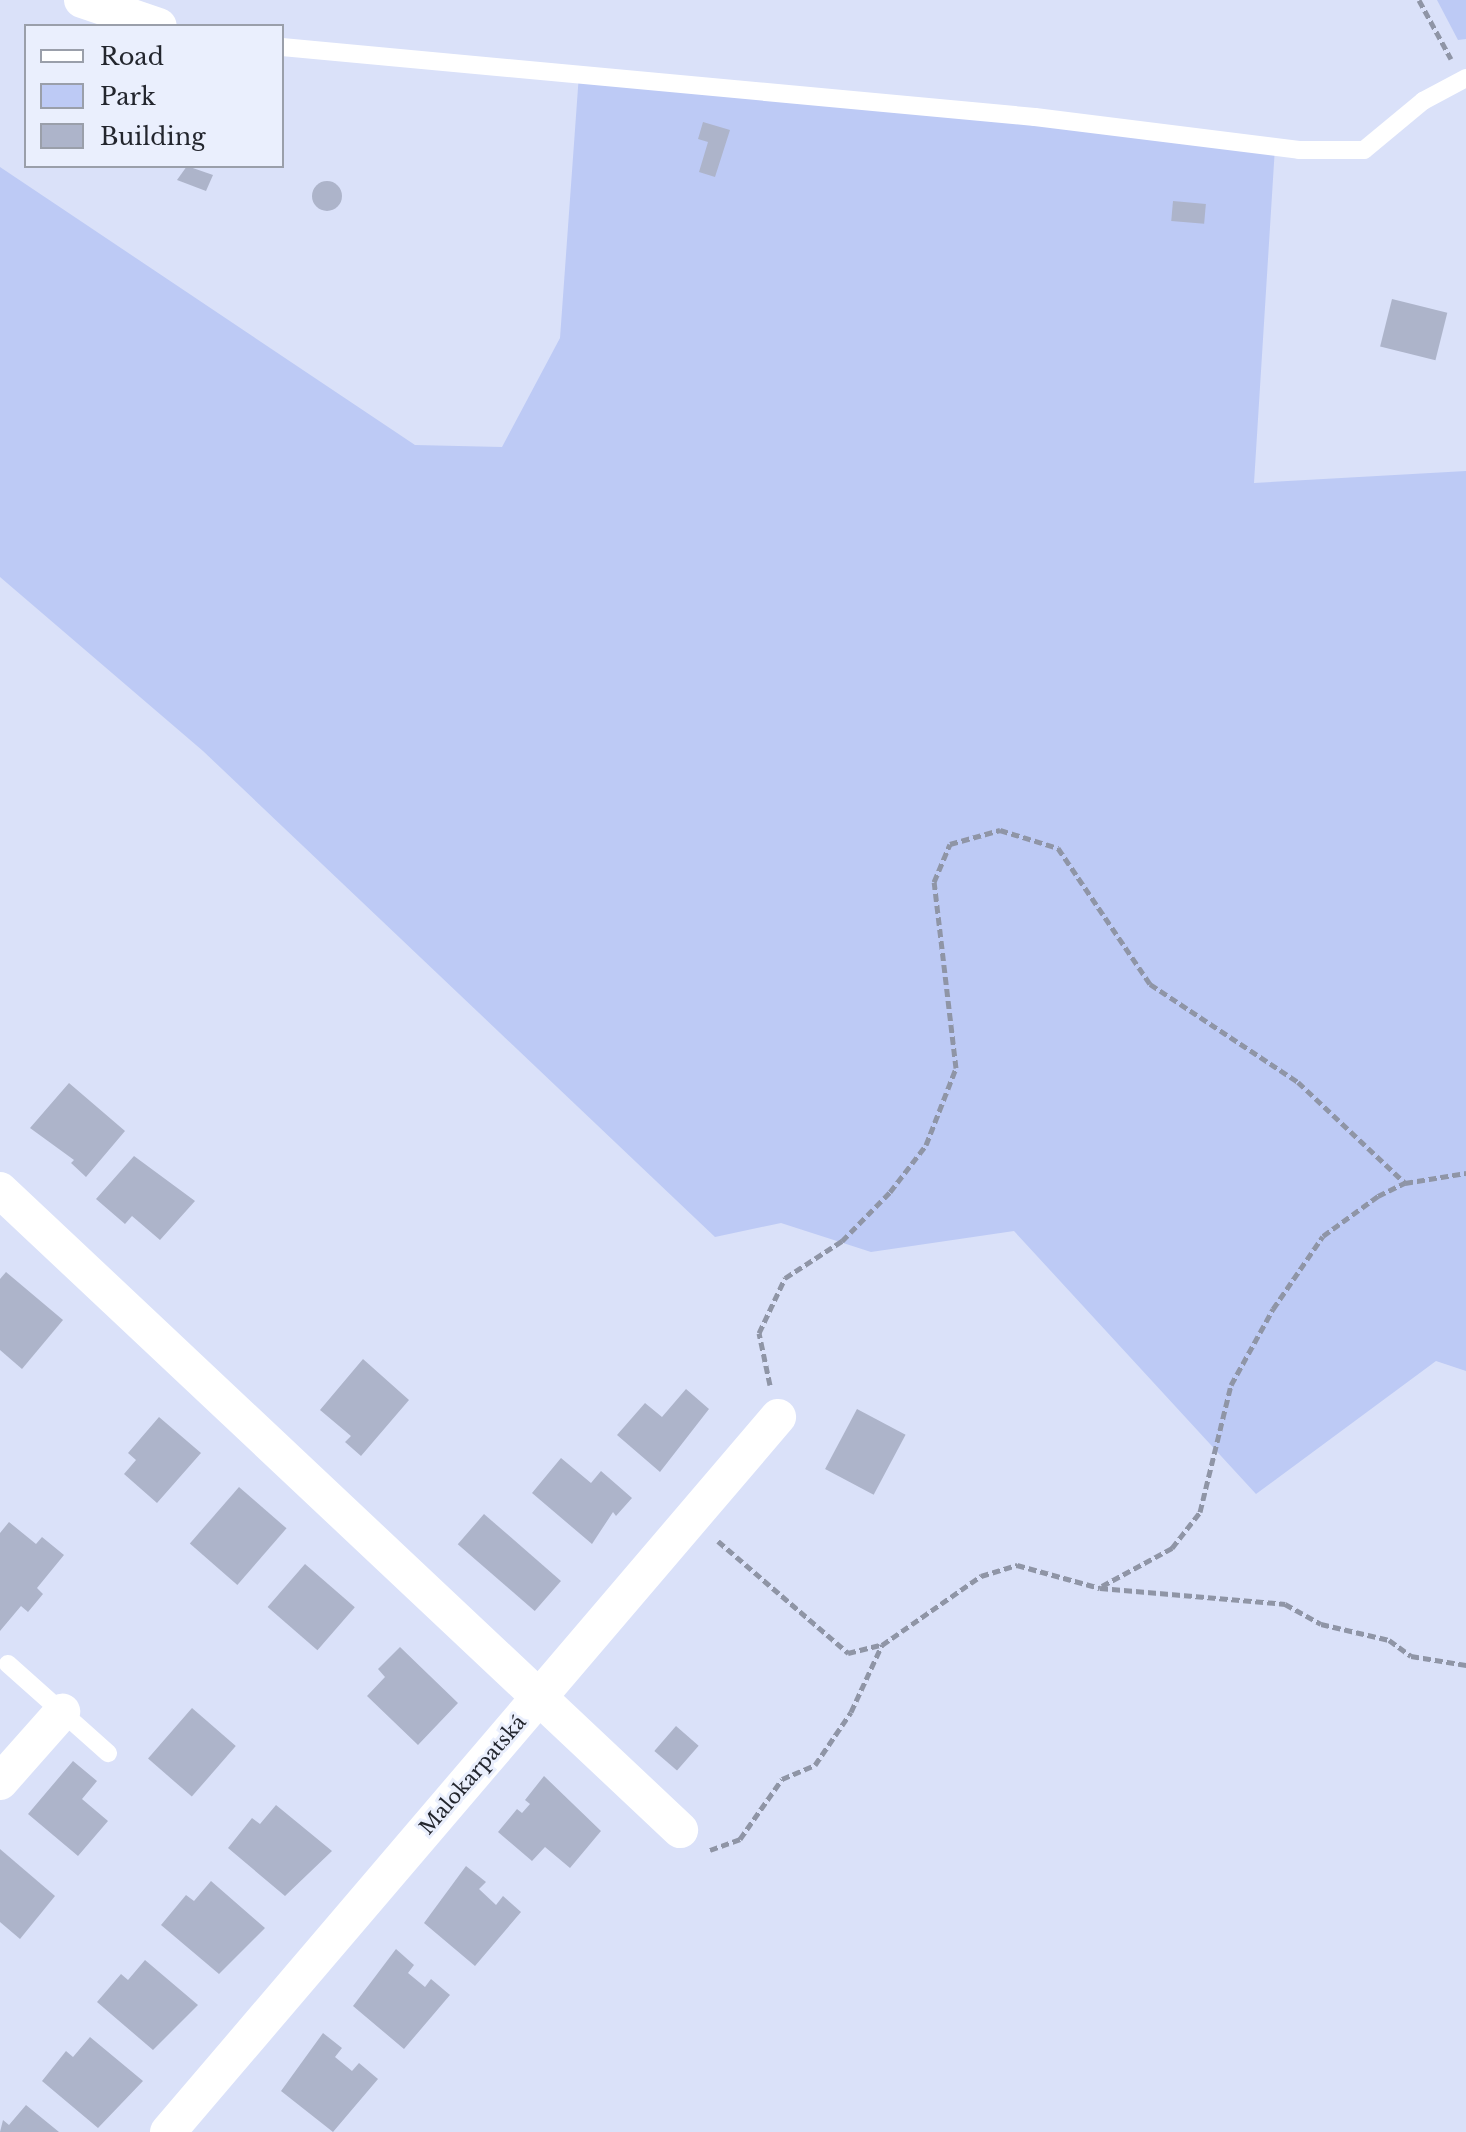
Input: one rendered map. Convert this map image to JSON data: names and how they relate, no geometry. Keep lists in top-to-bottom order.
{
  "streets": {
    "street": ["Malokarpatská"]
  },
  "legend": ["Road", "Park", "Building"]
}
